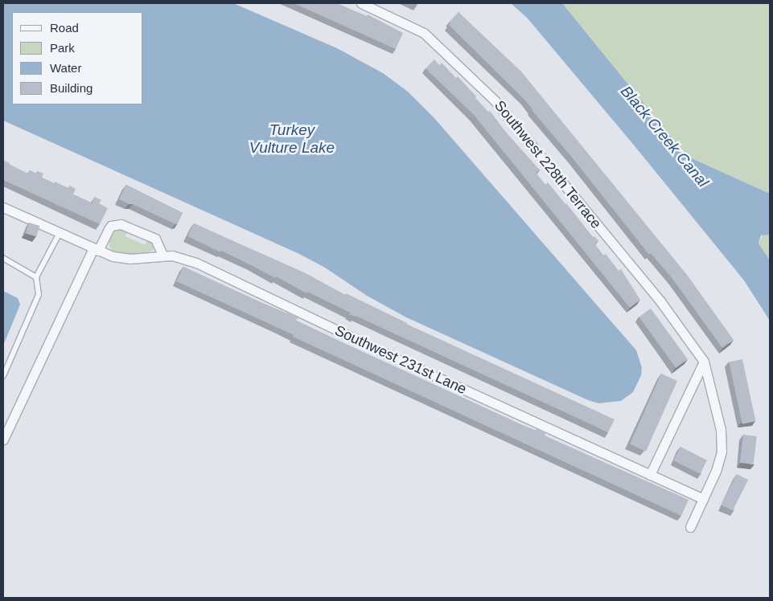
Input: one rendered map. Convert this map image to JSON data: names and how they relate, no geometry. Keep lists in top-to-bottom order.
{
  "streets": {
    "street": ["Southwest 228th Terrace", "Southwest 231st Lane"]
  },
  "water": ["Turkey Vulture Lake", "Black Creek Canal"],
  "legend": [
    "Road",
    "Park",
    "Water",
    "Building"
  ]
}
